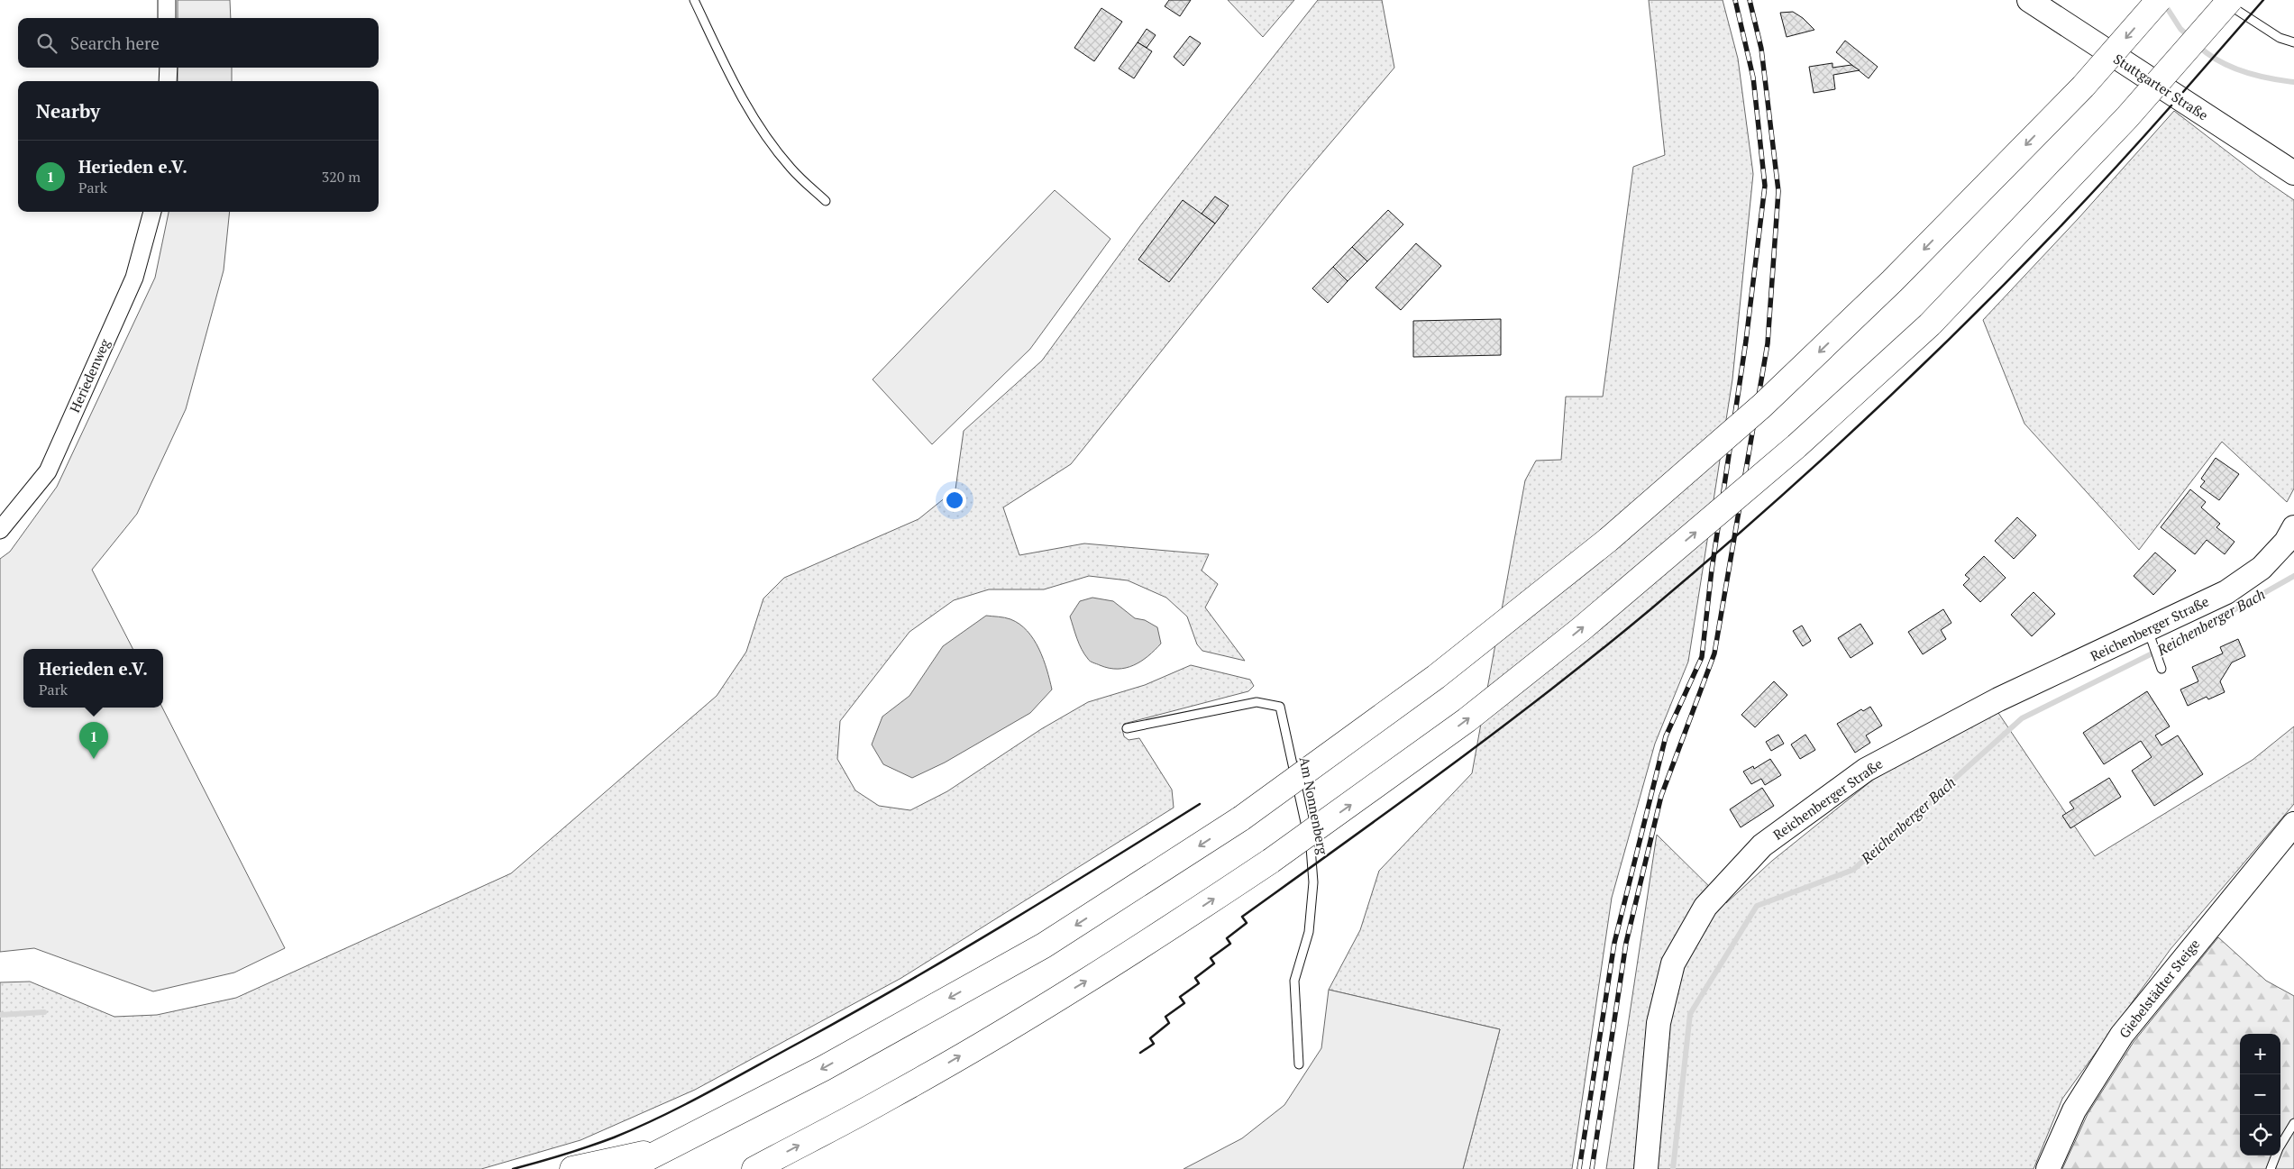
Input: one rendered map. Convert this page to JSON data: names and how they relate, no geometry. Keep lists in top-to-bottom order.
{
  "streets": {
    "main road": ["Stuttgarter Straße", "Reichenberger Straße", "Giebelstädter Steige"],
    "street": ["Heriedenweg"],
    "lane": ["Am Nonnenberg"]
  },
  "water": ["Reichenberger Bach"],
  "page": {
    "search": "Search here",
    "heading": "Nearby",
    "list": [
      {
        "mark": "1",
        "name": "Herieden e.V.",
        "note": "Park",
        "value": "320 m"
      }
    ],
    "popup": ["Herieden e.V.", "Park"],
    "pins": "1",
    "map_buttons": ["+", "−"]
  }
}
